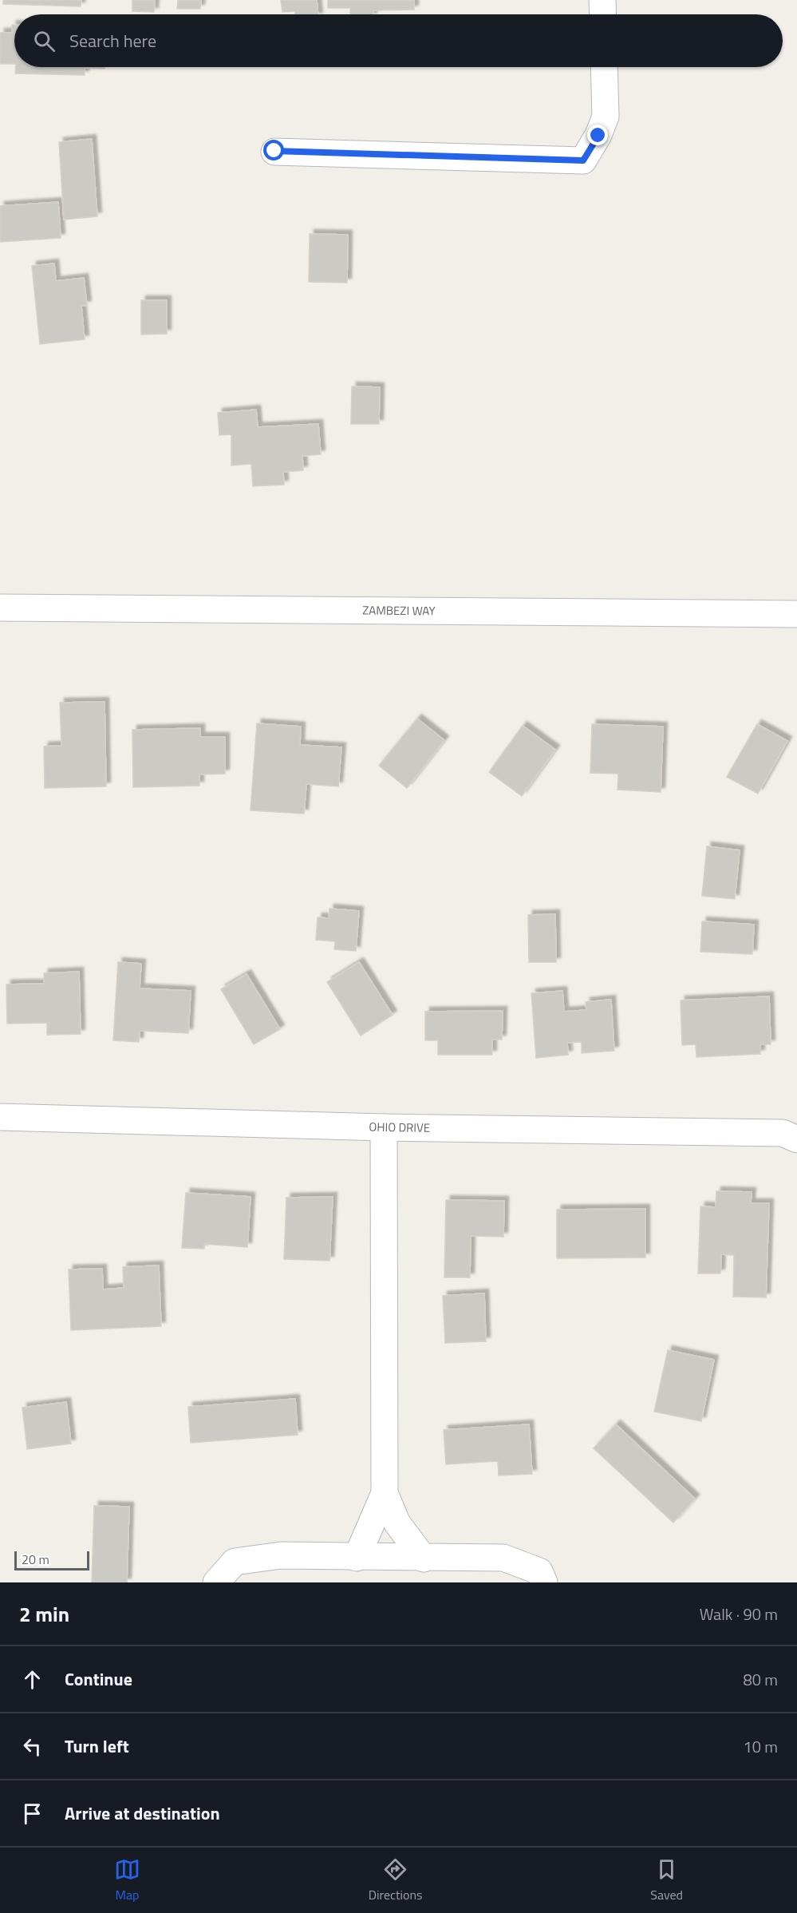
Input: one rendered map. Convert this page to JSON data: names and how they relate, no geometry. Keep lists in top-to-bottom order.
{
  "streets": {
    "street": ["ZAMBEZI WAY", "OHIO DRIVE"]
  },
  "scale_bar": "20 m",
  "page": {
    "search": "Search here",
    "scale": "20 m",
    "heading": ["2 min", "Walk · 90 m"],
    "list": [
      ["Continue", "80 m"],
      ["Turn left", "10 m"],
      "Arrive at destination"
    ],
    "nav": ["Map", "Directions", "Saved"]
  }
}
